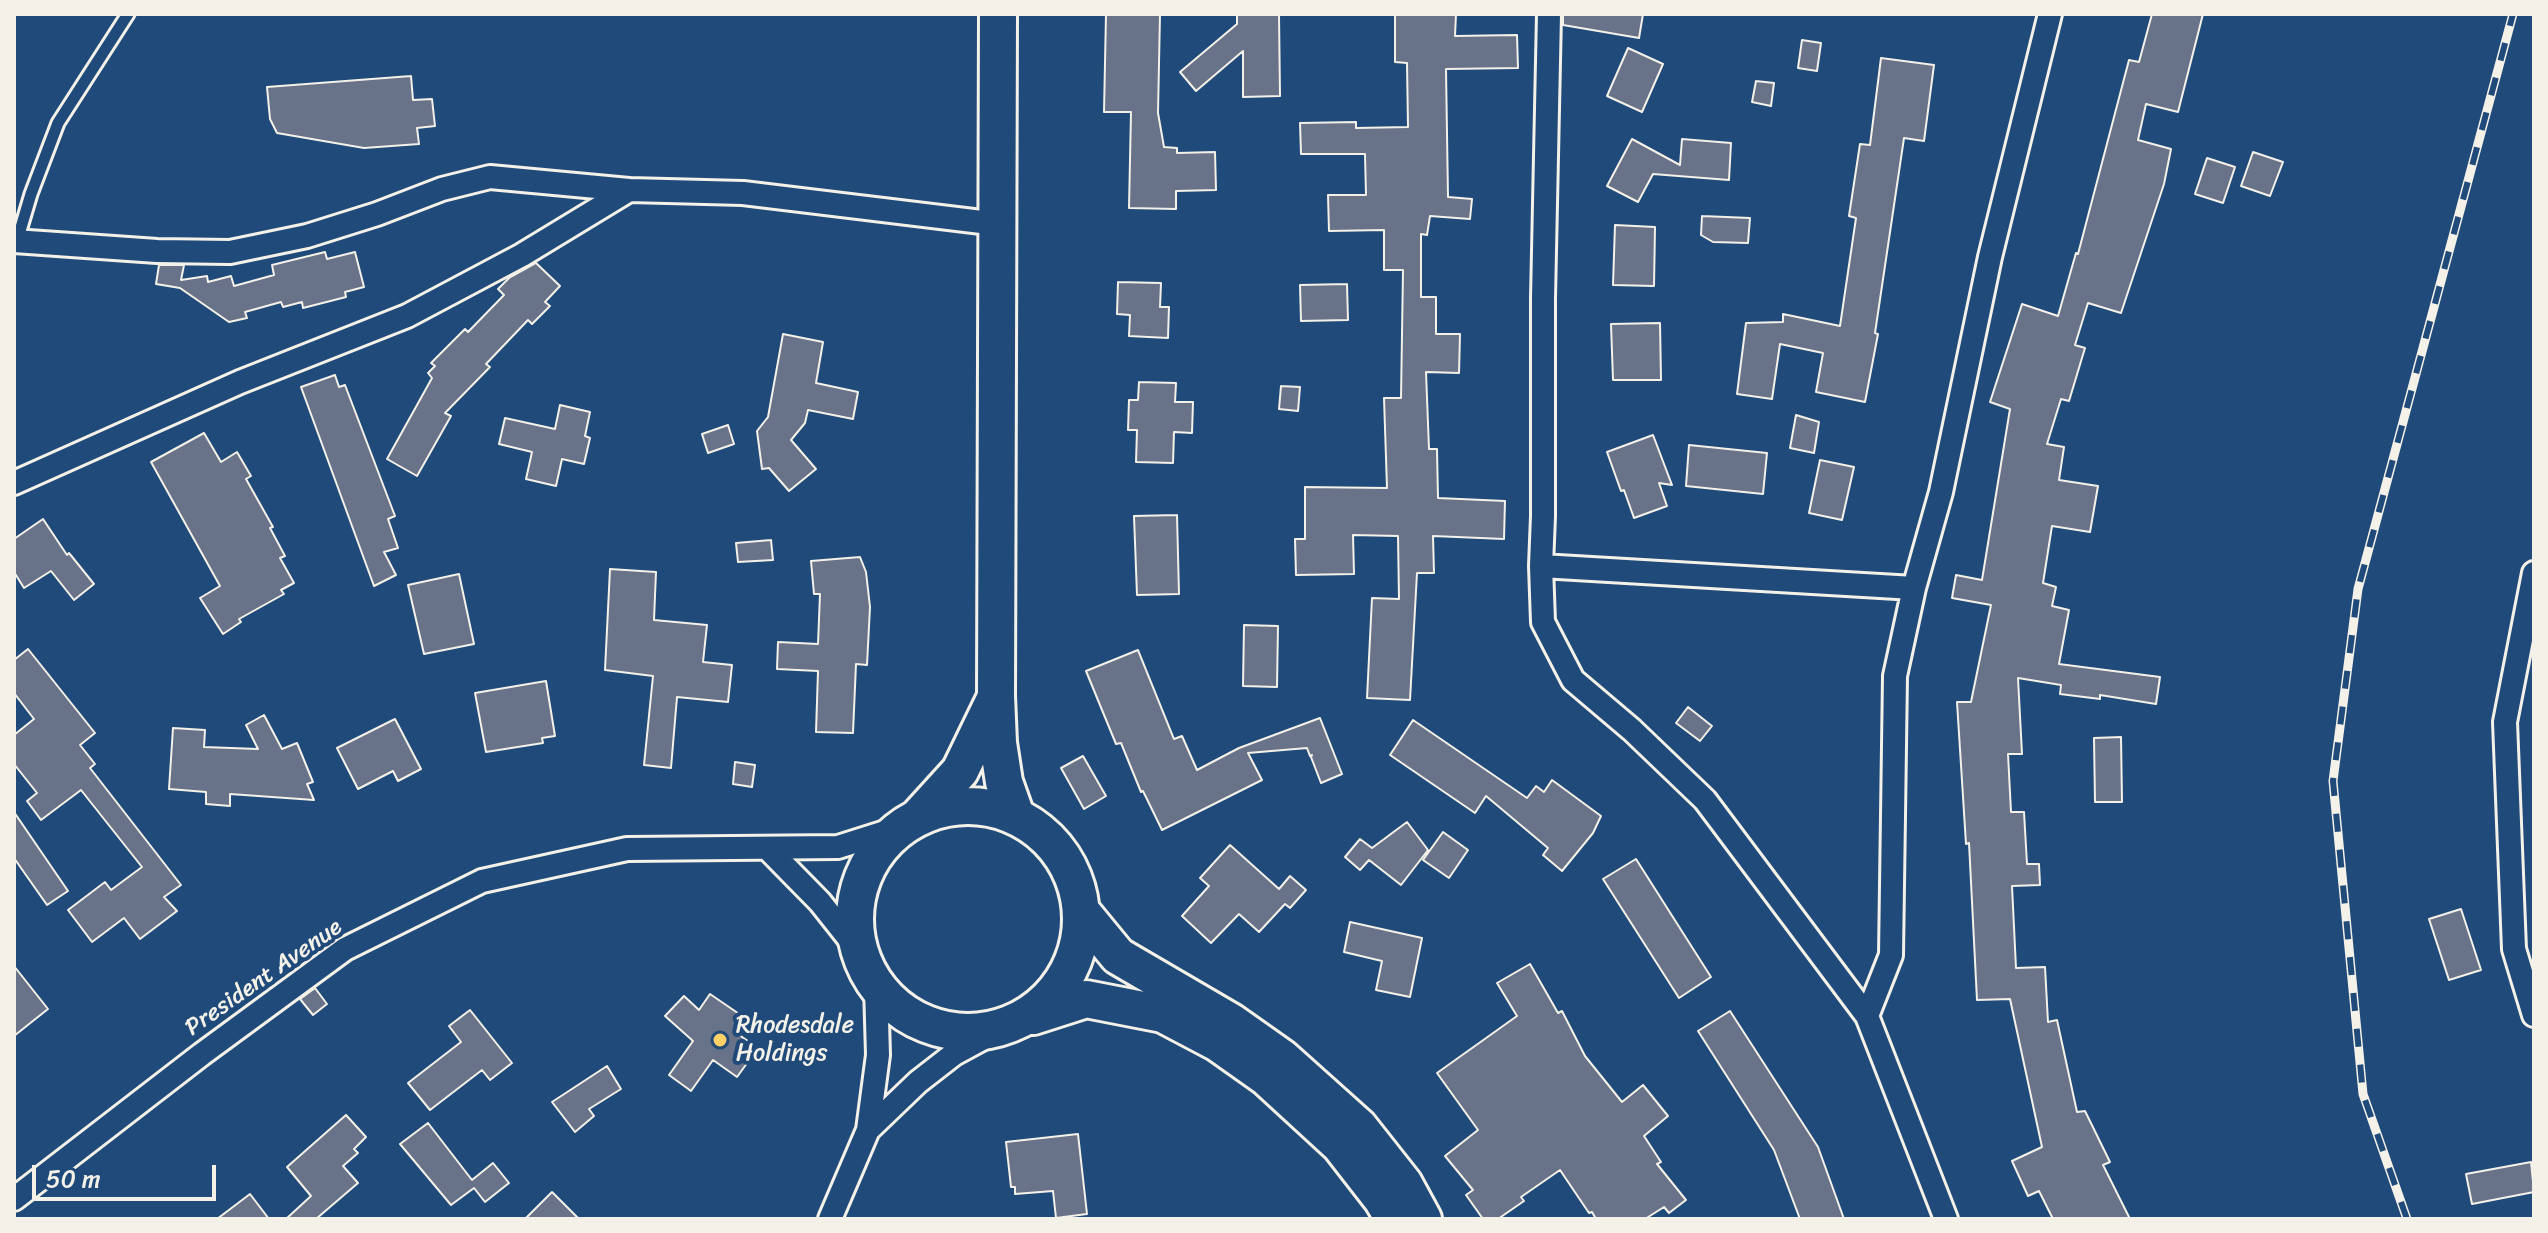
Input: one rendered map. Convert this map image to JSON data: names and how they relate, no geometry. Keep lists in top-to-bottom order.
{
  "streets": {
    "street": ["President Avenue"]
  },
  "places": ["Rhodesdale Holdings"],
  "scale_bar": "50 m"
}
